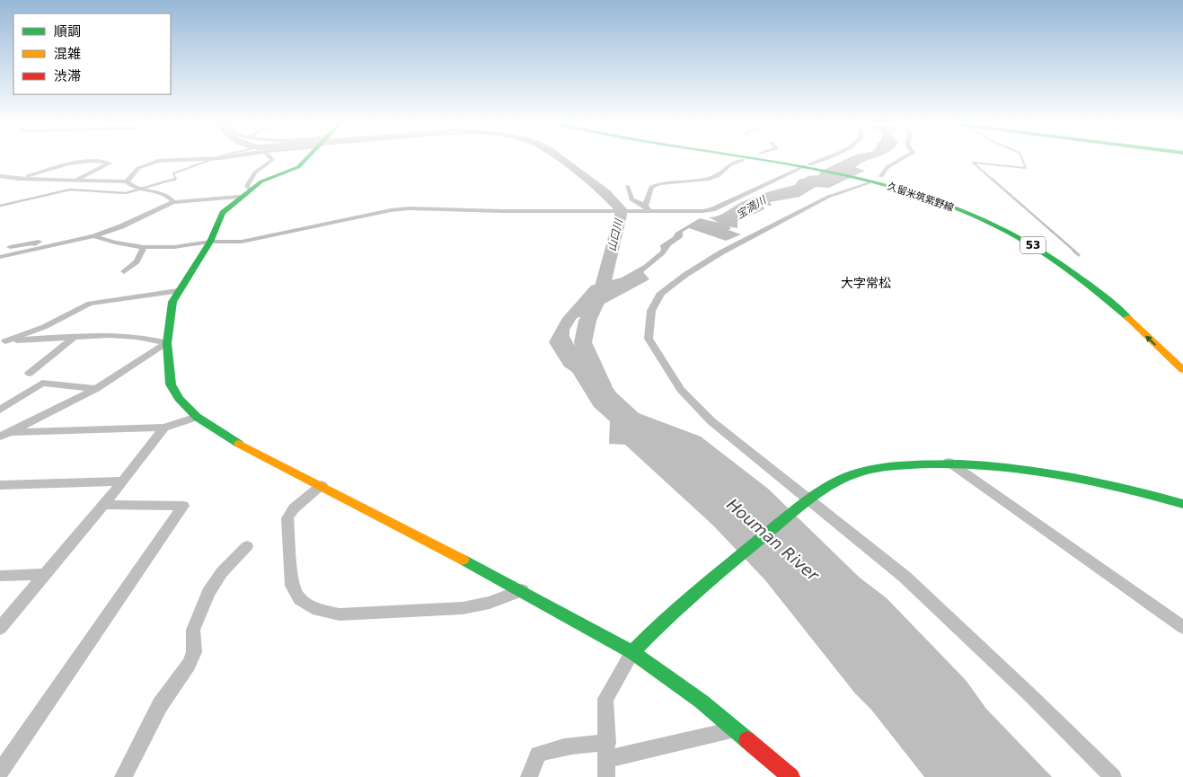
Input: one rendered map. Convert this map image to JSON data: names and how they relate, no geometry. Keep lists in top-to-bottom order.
{
  "streets": {
    "main road": ["久留米筑紫野線", "53"]
  },
  "districts": ["大字常松"],
  "water": ["宝満川", "山口川", "Houman River"],
  "legend": ["順調", "混雑", "渋滞"]
}
